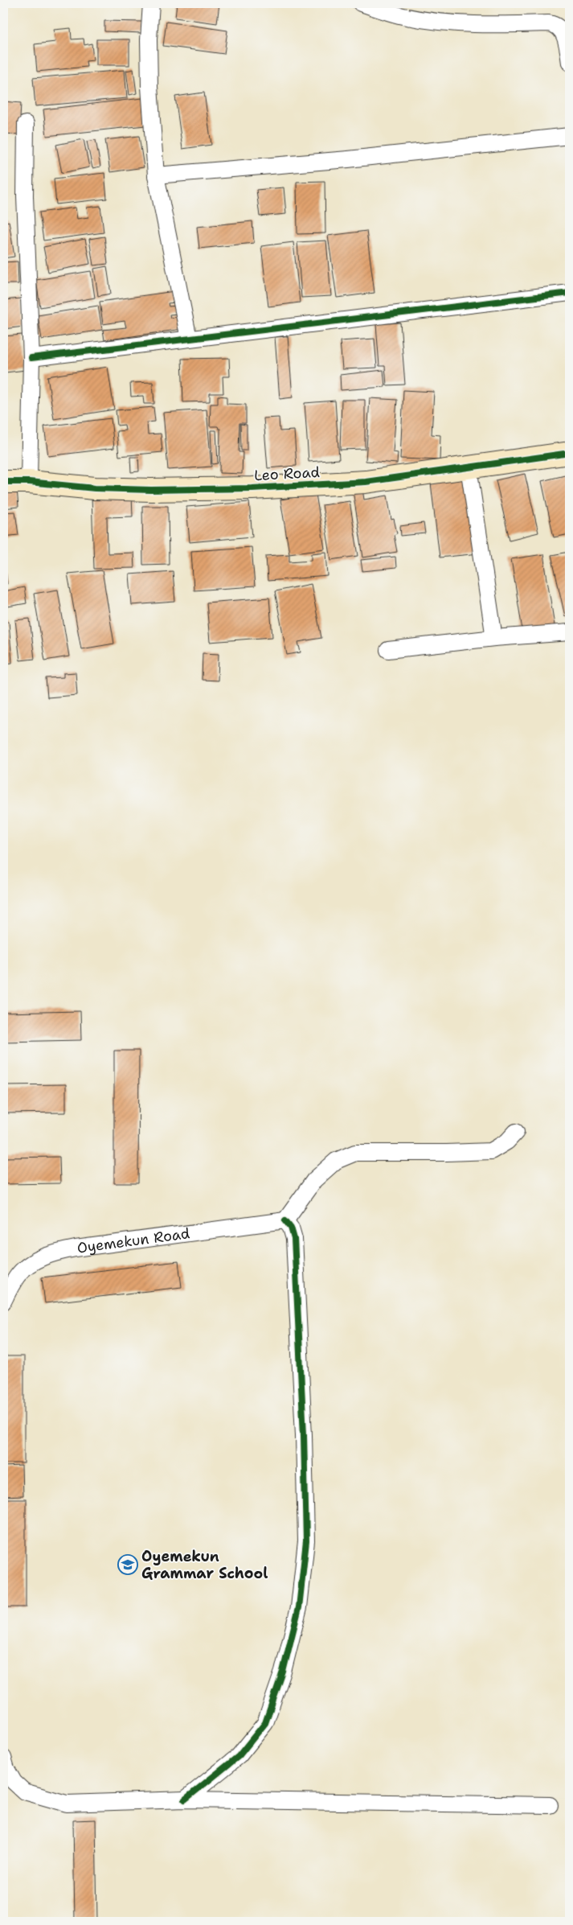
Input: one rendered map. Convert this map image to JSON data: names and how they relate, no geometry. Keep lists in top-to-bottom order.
{
  "streets": {
    "street": ["Leo Road", "Oyemekun Road"]
  },
  "places": {
    "school or university": ["Oyemekun Grammar School"]
  }
}
